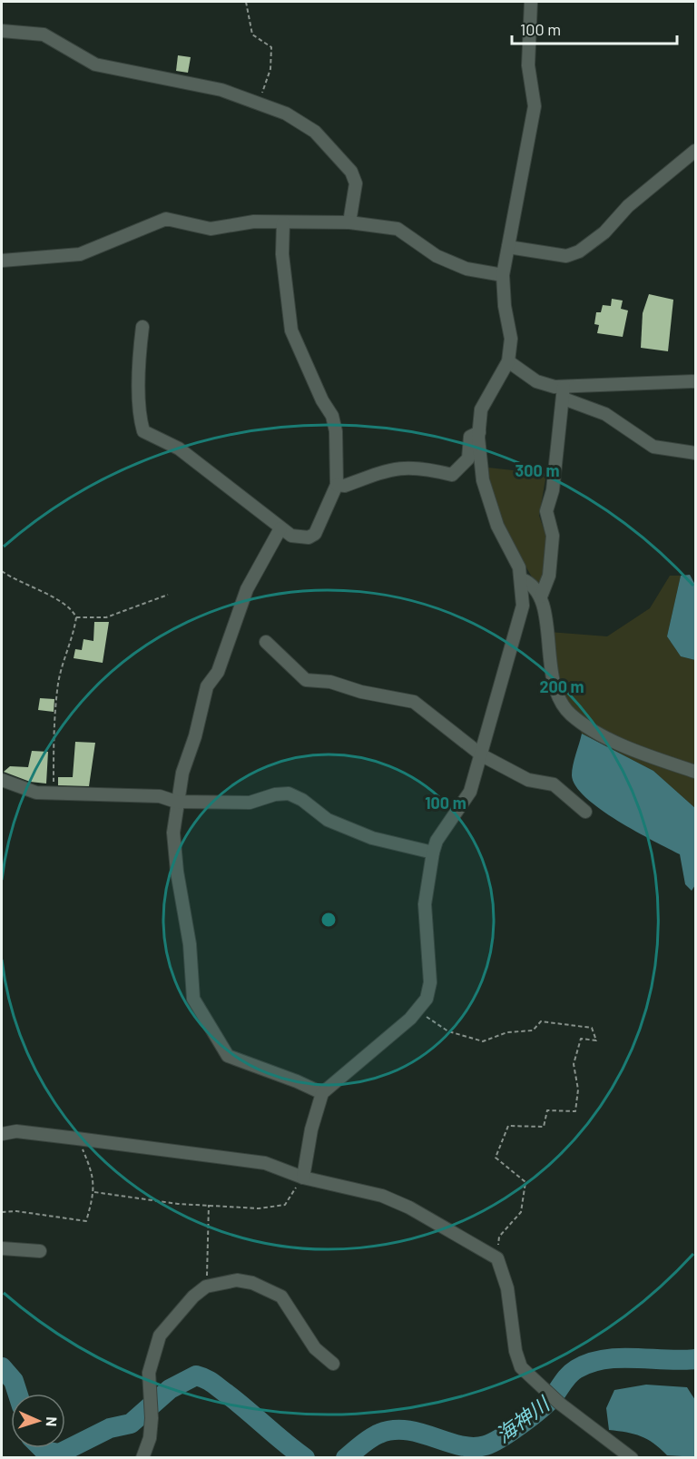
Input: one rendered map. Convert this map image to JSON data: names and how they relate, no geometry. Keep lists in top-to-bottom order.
{
  "water": ["海神川"],
  "scale_bar": "100 m",
  "north": "right",
  "rings": ["300 m", "200 m", "100 m"]
}
